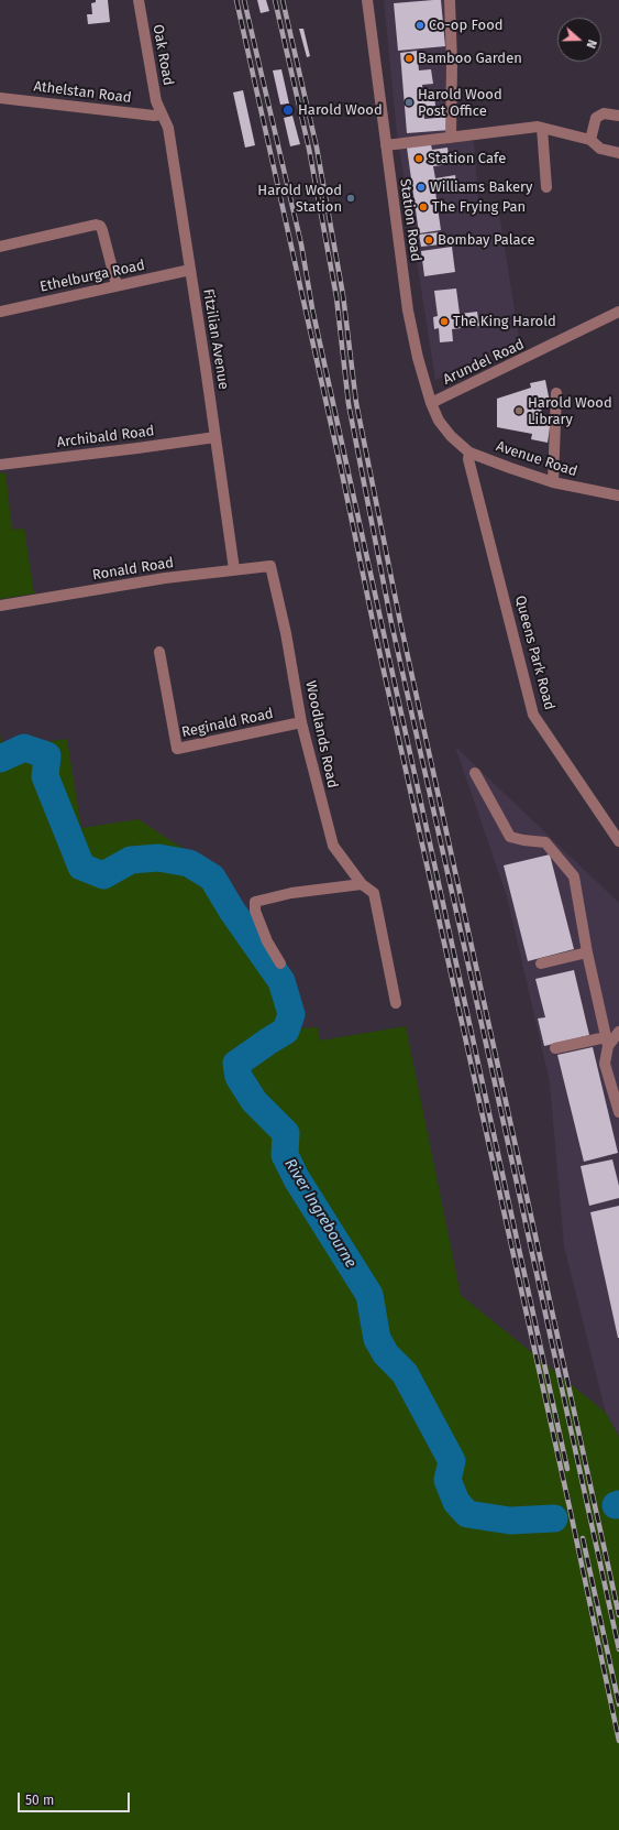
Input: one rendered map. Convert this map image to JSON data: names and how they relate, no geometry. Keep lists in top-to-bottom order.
{
  "streets": {
    "street": [
      "Oak Road",
      "Athelstan Road",
      "Station Road",
      "Ethelburga Road",
      "Fitzilian Avenue",
      "Arundel Road",
      "Archibald Road",
      "Avenue Road",
      "Ronald Road",
      "Queens Park Road",
      "Reginald Road",
      "Woodlands Road"
    ]
  },
  "crossings": [
    ["Oak Road", "Athelstan Road"],
    ["Oak Road", "Fitzilian Avenue"],
    ["Athelstan Road", "Fitzilian Avenue"],
    ["Station Road", "Arundel Road"],
    ["Station Road", "Avenue Road"],
    ["Ethelburga Road", "Fitzilian Avenue"],
    ["Fitzilian Avenue", "Archibald Road"],
    ["Fitzilian Avenue", "Ronald Road"],
    ["Avenue Road", "Queens Park Road"],
    ["Ronald Road", "Woodlands Road"],
    ["Reginald Road", "Woodlands Road"]
  ],
  "water": ["River Ingrebourne"],
  "places": [
    "Co-op Food",
    "Bamboo Garden",
    "Harold Wood Post Office",
    "Harold Wood",
    "Station Cafe",
    "Williams Bakery",
    "Harold Wood Station",
    "The Frying Pan",
    "Bombay Palace",
    "The King Harold",
    "Harold Wood Library"
  ],
  "scale_bar": "50 m",
  "north": "right"
}
